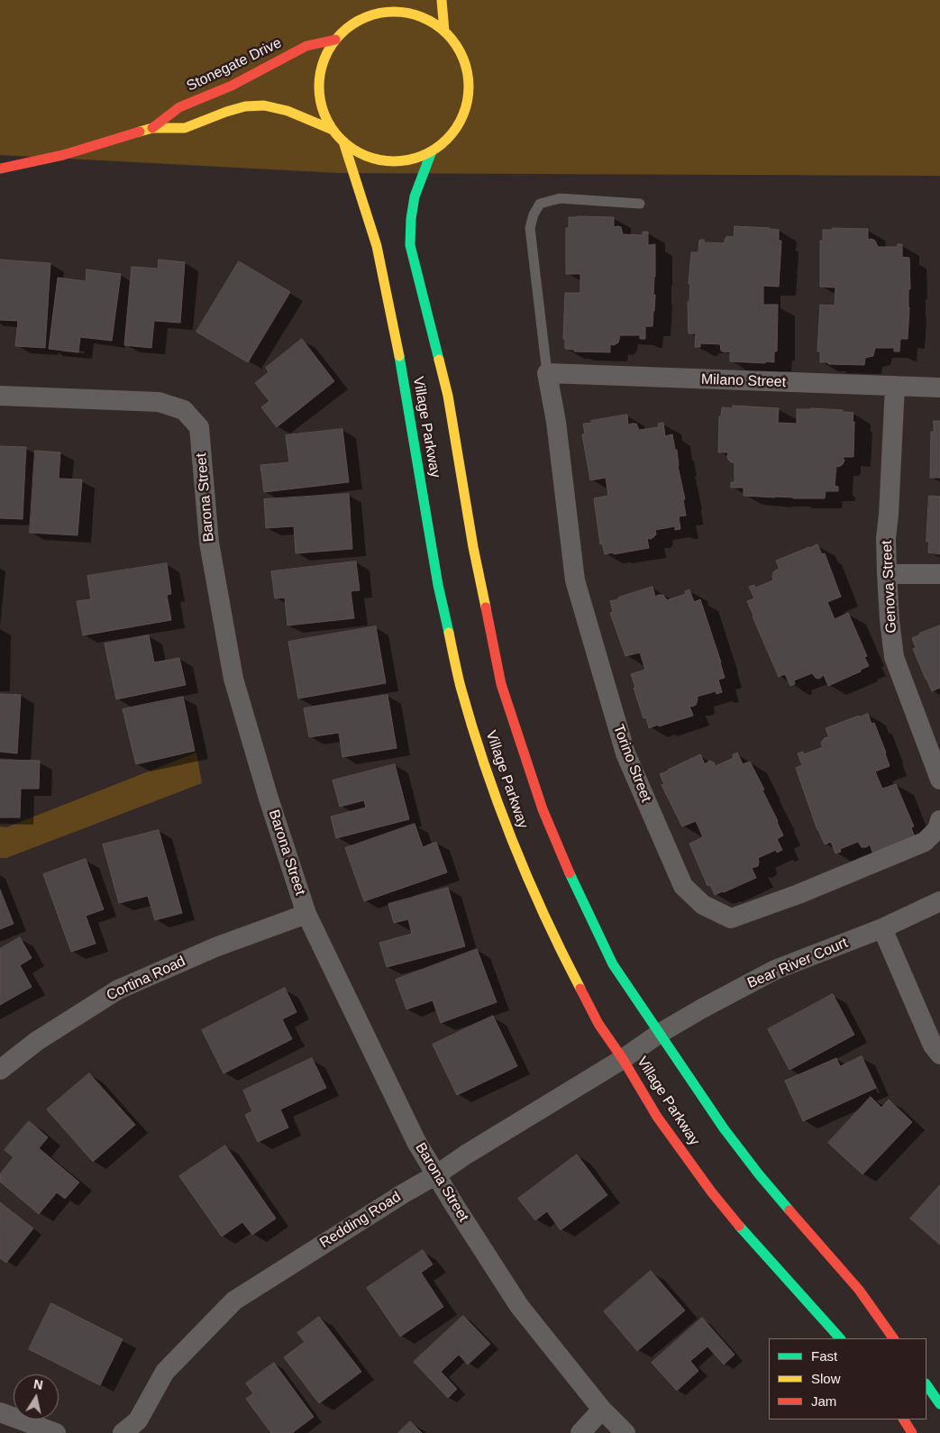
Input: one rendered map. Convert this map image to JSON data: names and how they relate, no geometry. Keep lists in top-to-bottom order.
{
  "streets": {
    "street": [
      "Stonegate Drive",
      "Milano Street",
      "Village Parkway",
      "Barona Street",
      "Genova Street",
      "Torino Street",
      "Bear River Court",
      "Cortina Road",
      "Redding Road"
    ]
  },
  "crossings": [
    ["Stonegate Drive", "Village Parkway"],
    ["Milano Street", "Genova Street"],
    ["Milano Street", "Torino Street"],
    ["Village Parkway", "Bear River Court"],
    ["Village Parkway", "Redding Road"],
    ["Barona Street", "Cortina Road"],
    ["Barona Street", "Redding Road"],
    ["Bear River Court", "Redding Road"]
  ],
  "legend": ["Fast", "Slow", "Jam"],
  "north": "top"
}
